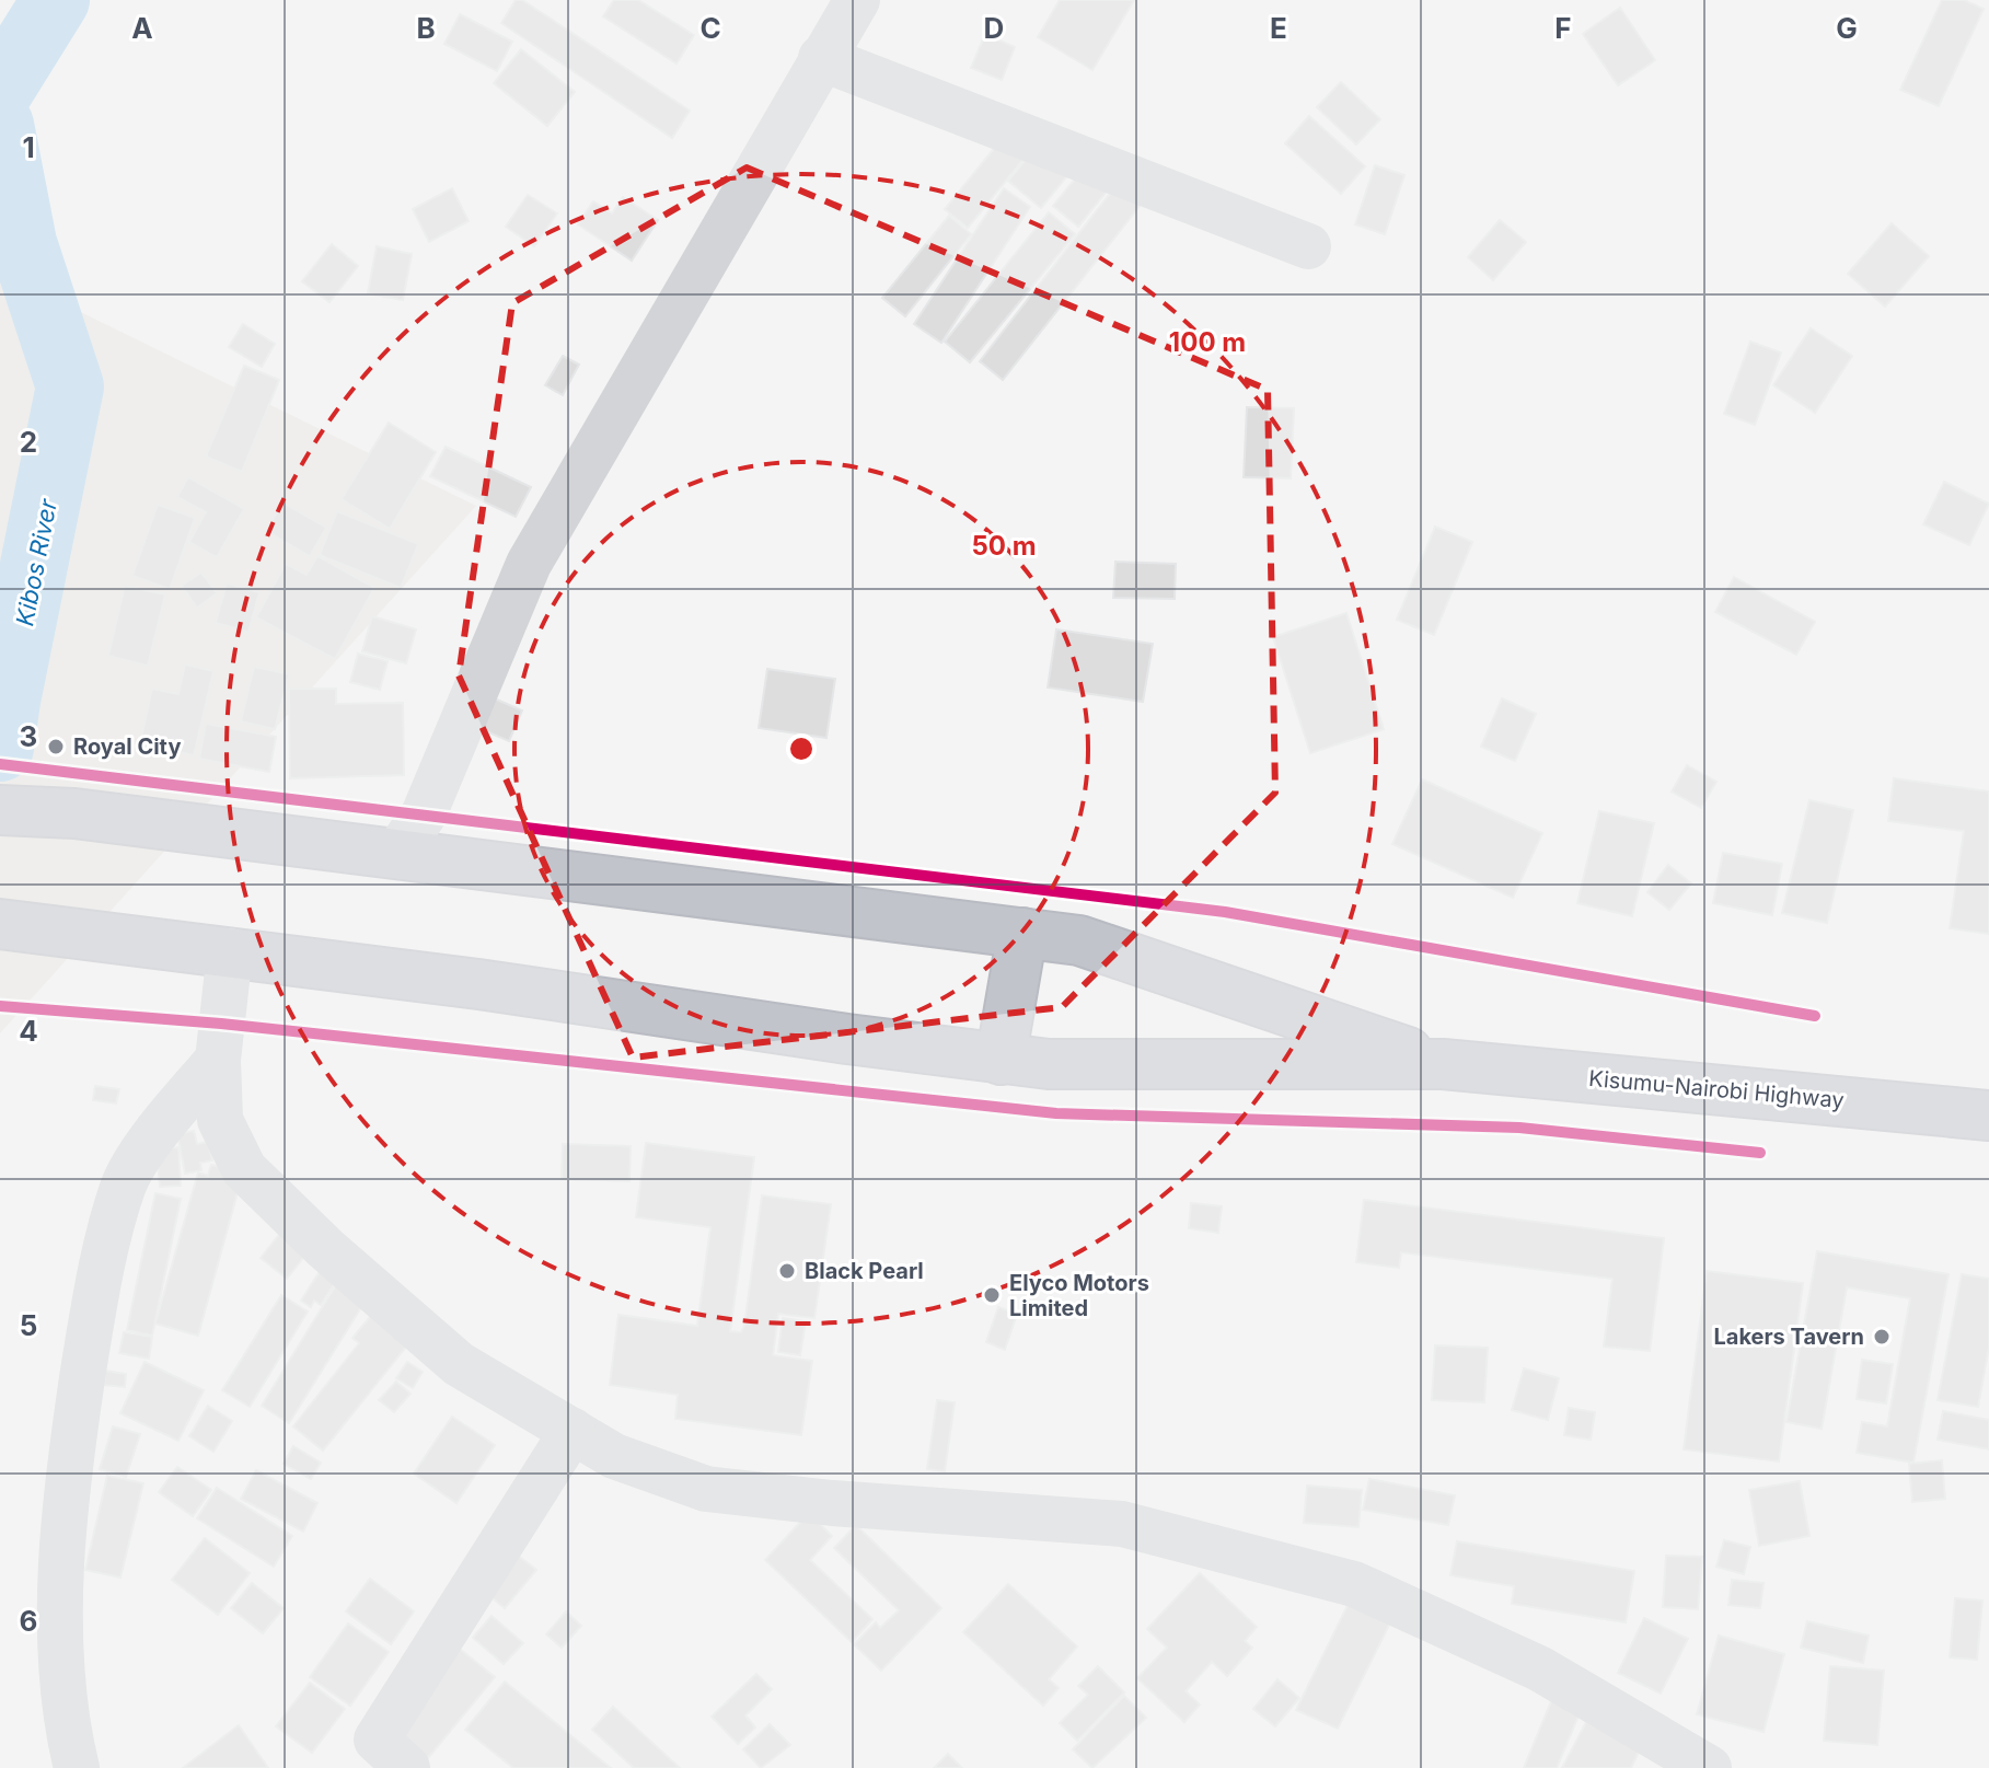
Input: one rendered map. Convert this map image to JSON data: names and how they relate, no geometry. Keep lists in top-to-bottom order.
{
  "streets": {
    "highway": ["Kisumu-Nairobi Highway"]
  },
  "water": ["Kibos River"],
  "places": [
    "Royal City",
    "Black Pearl",
    "Elyco Motors Limited",
    "Lakers Tavern"
  ],
  "grid": {
    "columns": [
      "A",
      "B",
      "C",
      "D",
      "E",
      "F",
      "G"
    ],
    "rows": [
      "1",
      "2",
      "3",
      "4",
      "5",
      "6"
    ]
  },
  "rings": ["100 m", "50 m"]
}
